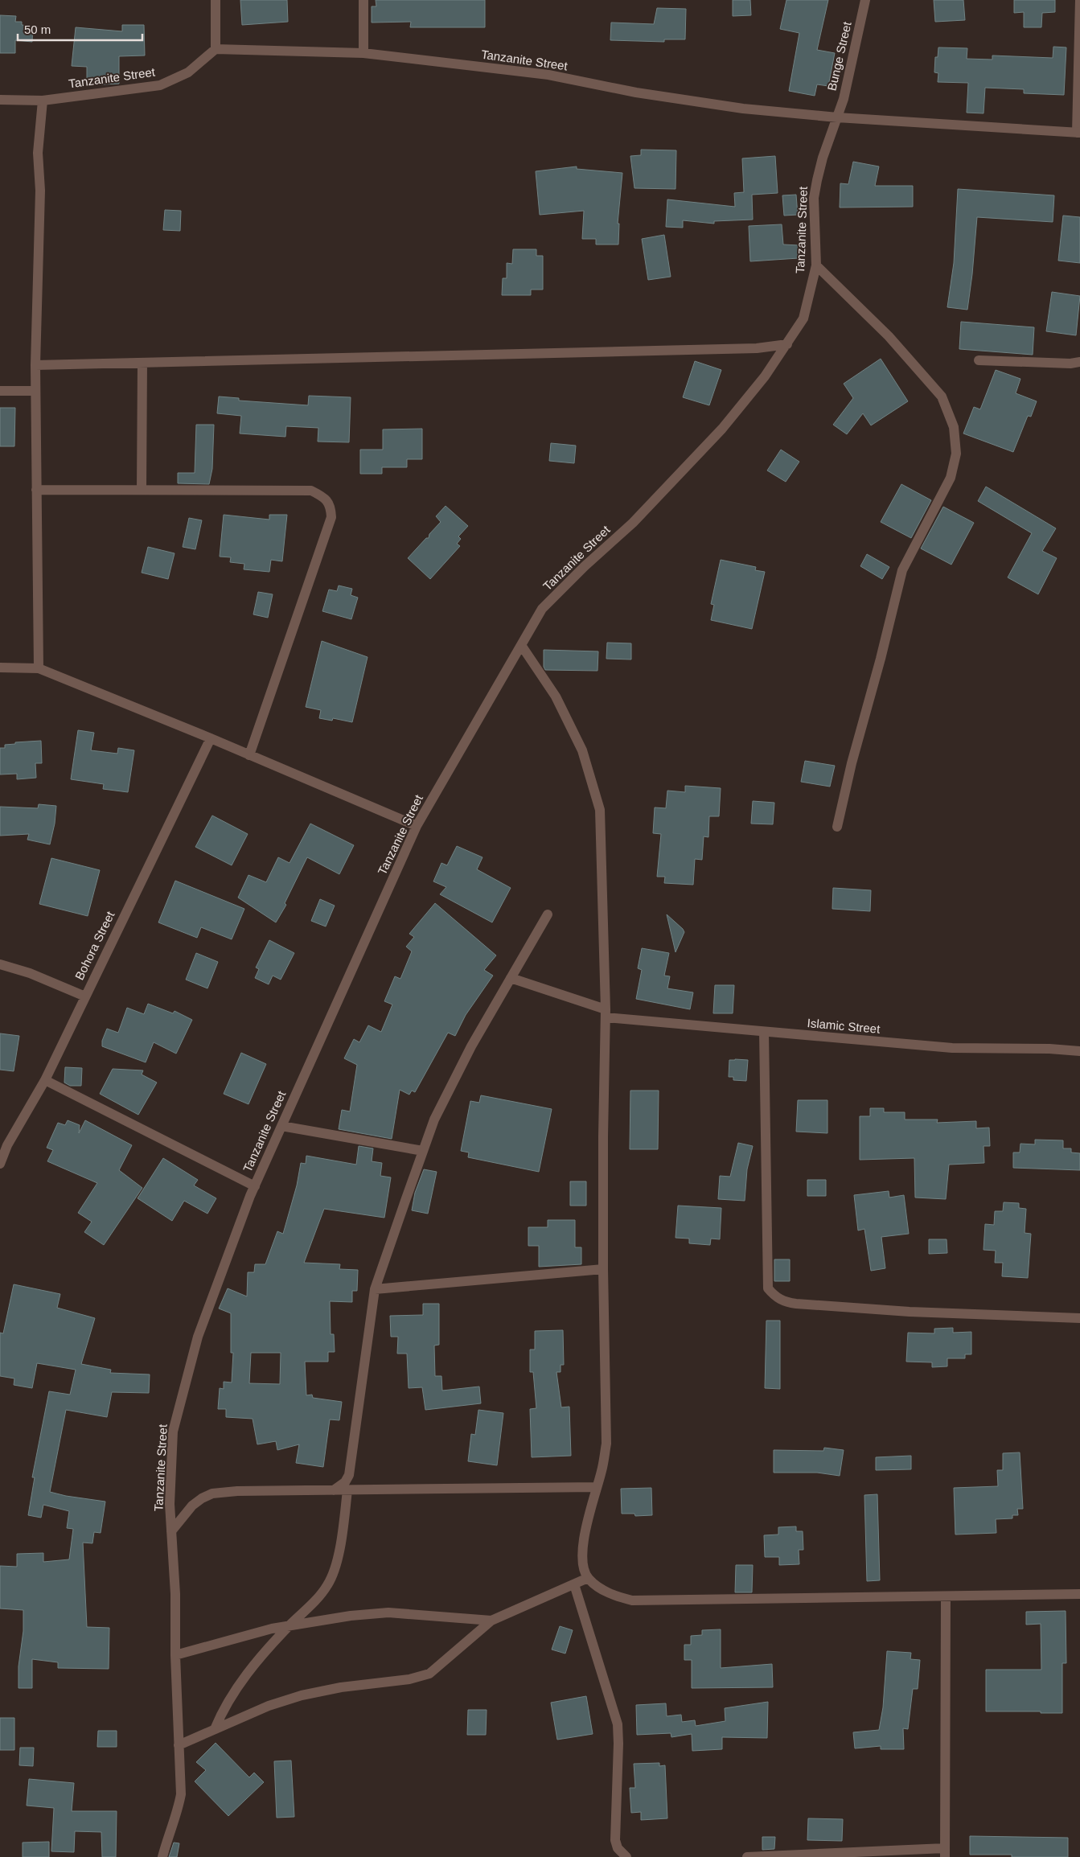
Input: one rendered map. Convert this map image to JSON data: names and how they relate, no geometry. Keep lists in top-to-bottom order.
{
  "streets": {
    "street": [
      "Bunge Street",
      "Tanzanite Street",
      "Bohora Street",
      "Islamic Street"
    ]
  },
  "crossings": [
    ["Bunge Street", "Tanzanite Street"]
  ],
  "scale_bar": "50 m"
}
